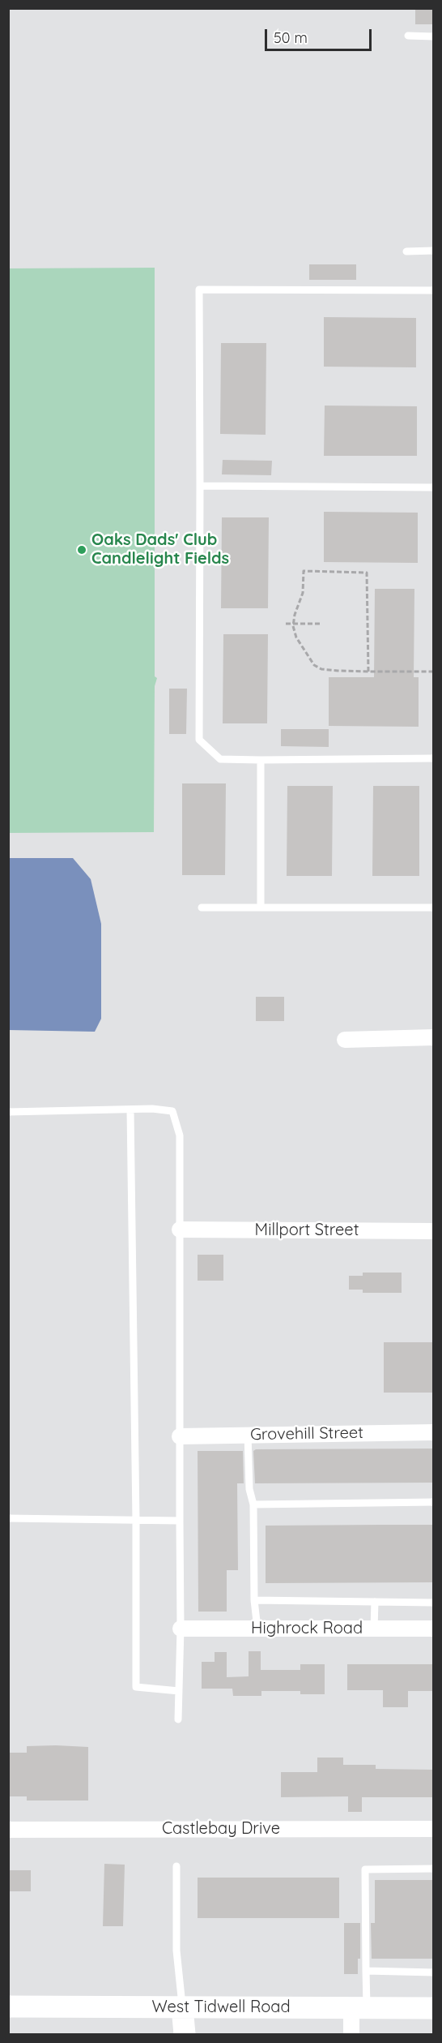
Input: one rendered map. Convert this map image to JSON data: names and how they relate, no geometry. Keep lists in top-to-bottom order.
{
  "streets": {
    "main road": ["West Tidwell Road"],
    "street": [
      "Millport Street",
      "Grovehill Street",
      "Highrock Road",
      "Castlebay Drive"
    ]
  },
  "places": ["Oaks Dads' Club Candlelight Fields"],
  "scale_bar": "50 m"
}
